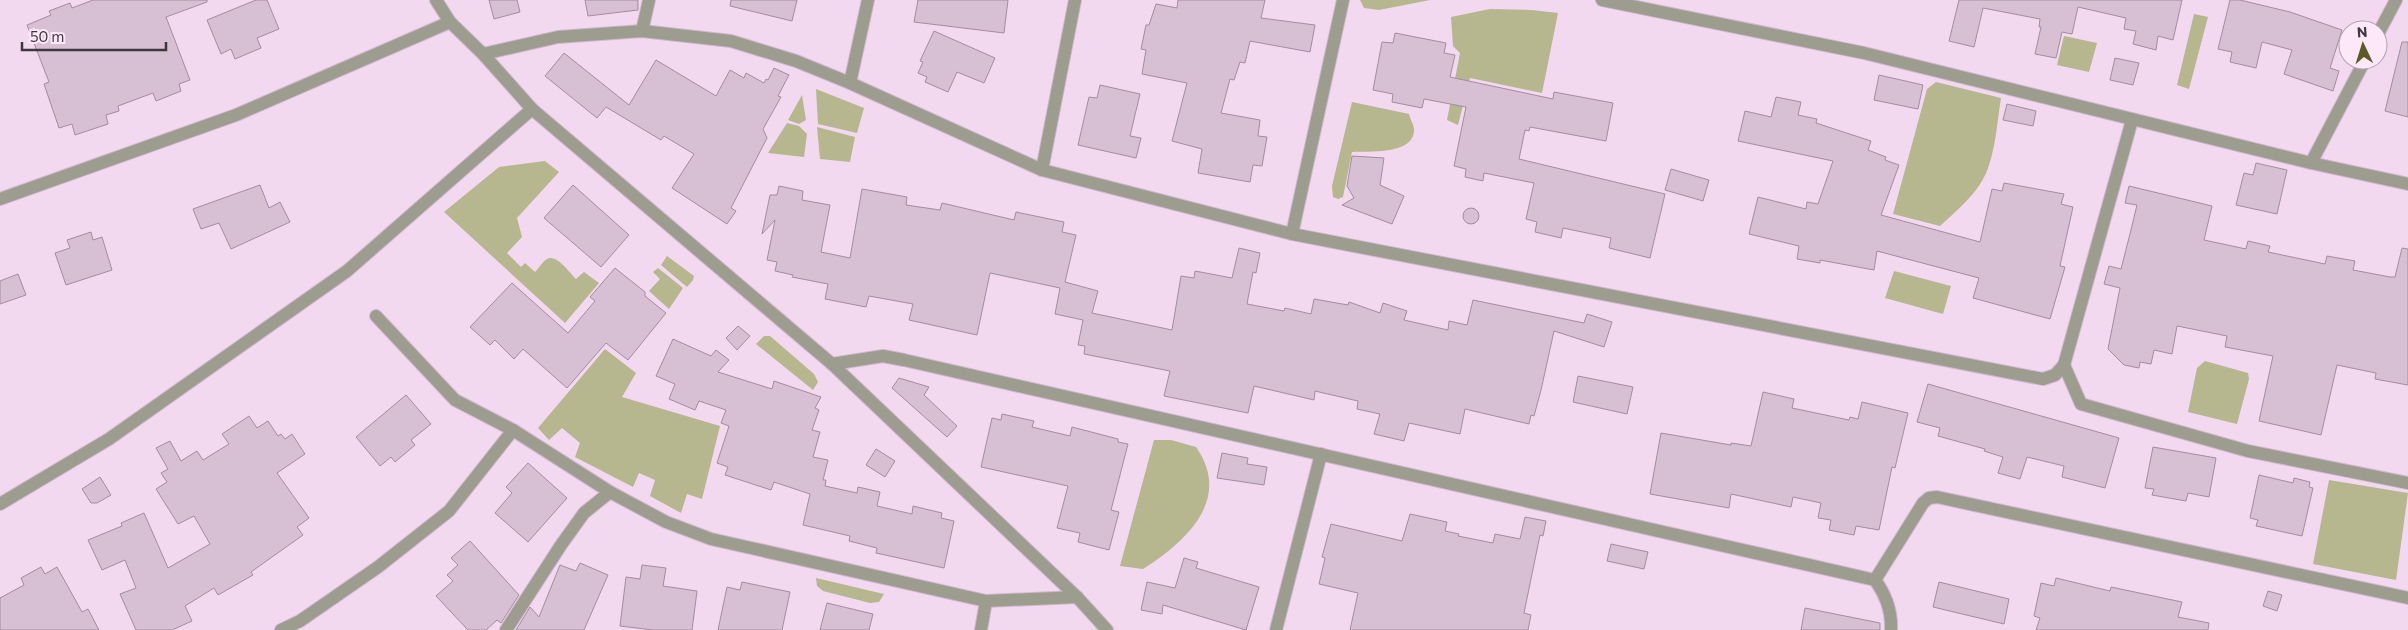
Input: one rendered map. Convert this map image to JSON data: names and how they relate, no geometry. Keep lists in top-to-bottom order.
{
  "scale_bar": "50 m",
  "north": "top"
}
